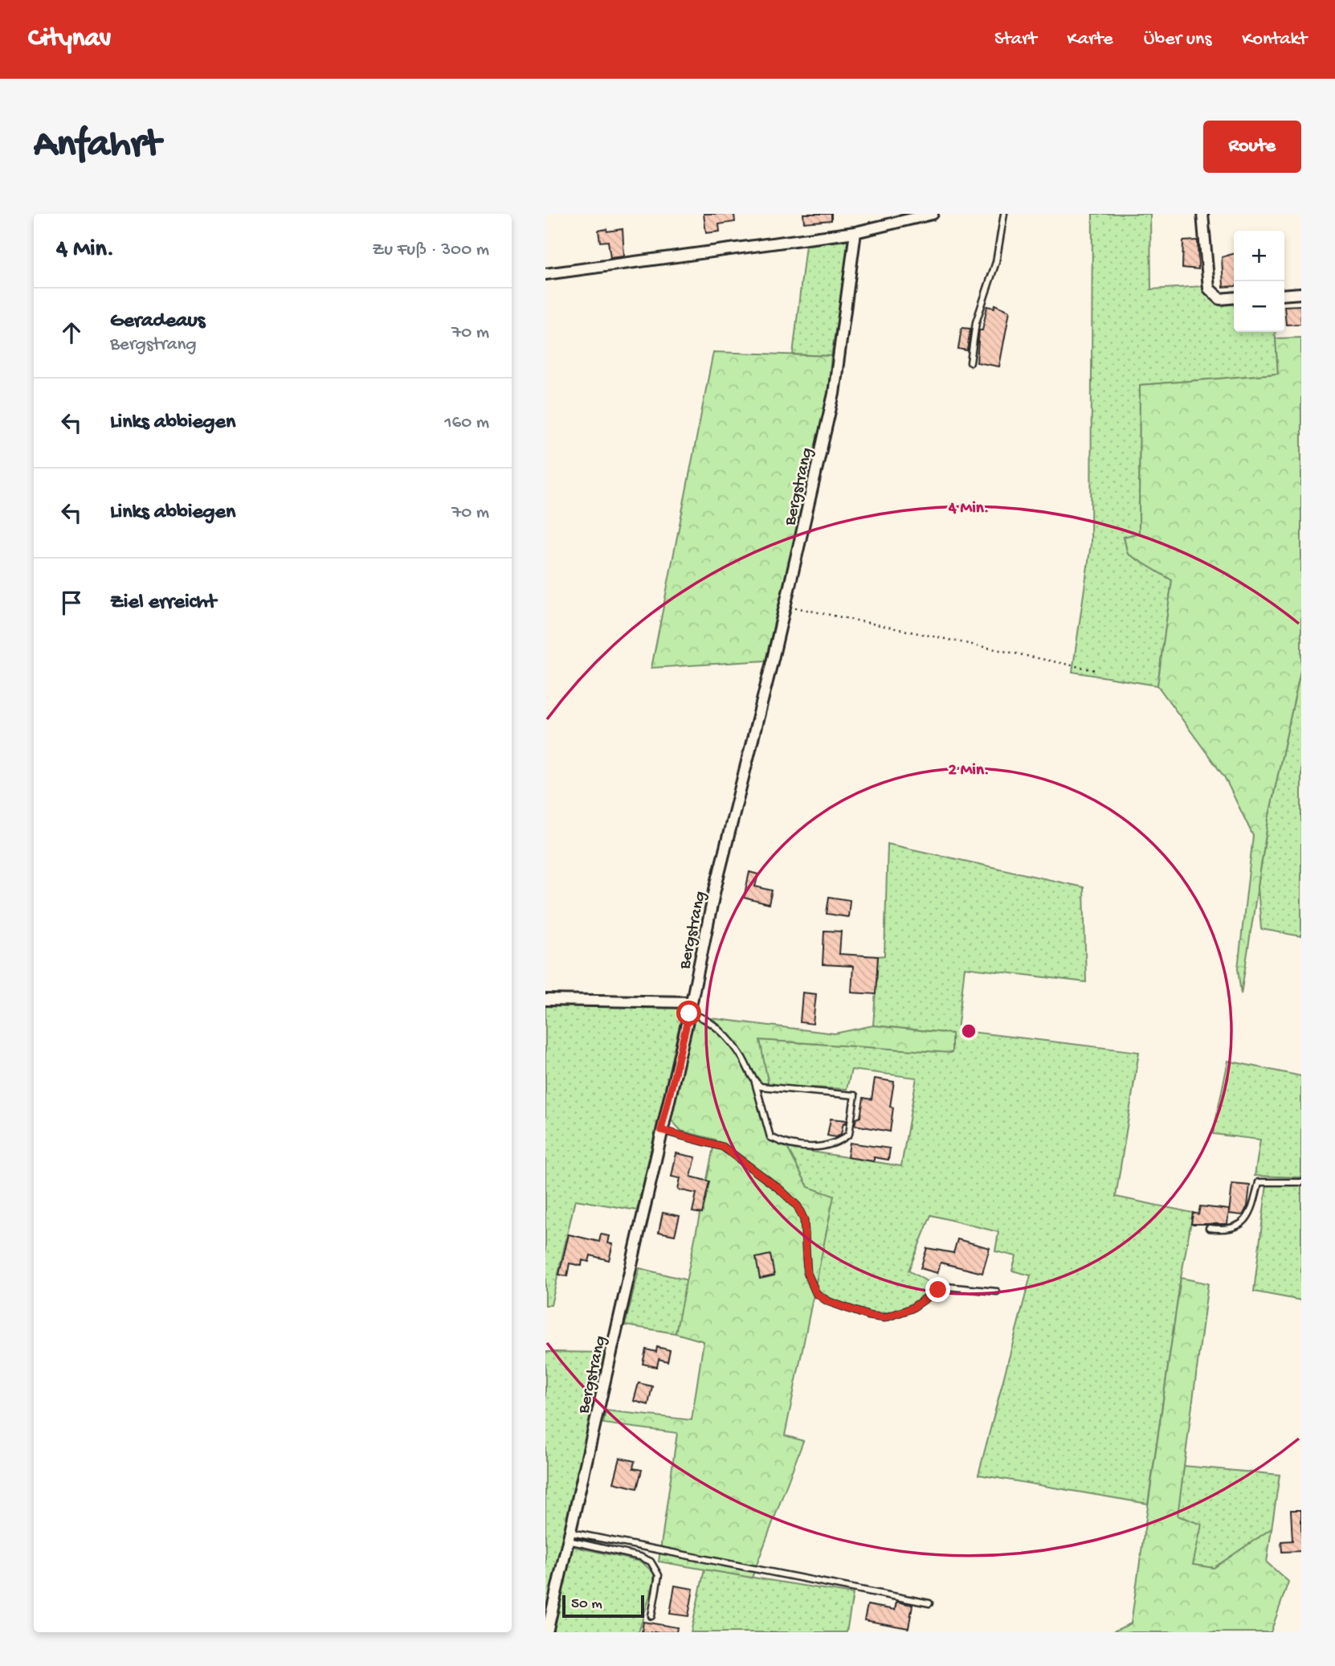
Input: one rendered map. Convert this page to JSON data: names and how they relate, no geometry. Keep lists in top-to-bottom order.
{
  "streets": {
    "street": ["Bergstrang"]
  },
  "scale_bar": "50 m",
  "page": {
    "header": "Citynav",
    "nav": [
      "Start",
      "Karte",
      "Über uns",
      "Kontakt"
    ],
    "buttons": "Route",
    "title": "Anfahrt",
    "heading": ["4 Min.", "Zu Fuß · 300 m"],
    "map_buttons": ["+", "−"],
    "list": [
      ["Geradeaus", "Bergstrang", "70 m"],
      ["Links abbiegen", "160 m"],
      ["Links abbiegen", "70 m"],
      "Ziel erreicht"
    ],
    "scale": "50 m"
  },
  "rings": ["4 Min.", "2 Min."]
}
